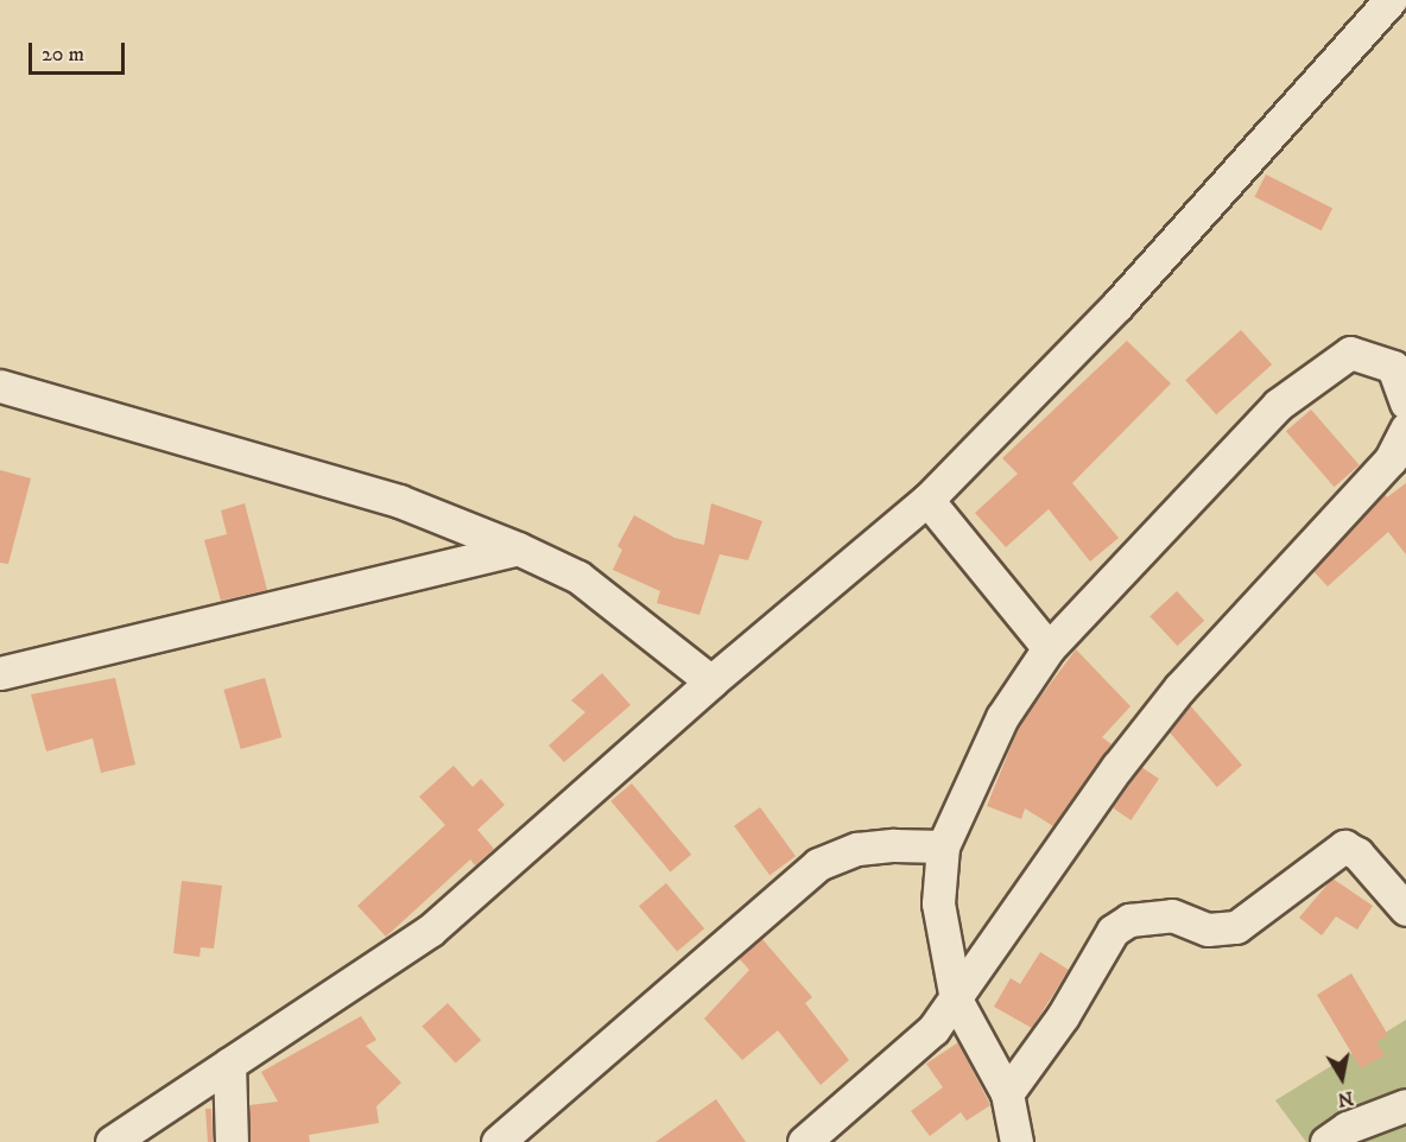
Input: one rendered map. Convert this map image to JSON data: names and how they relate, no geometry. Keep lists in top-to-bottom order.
{
  "scale_bar": "20 m",
  "north": "bottom"
}
